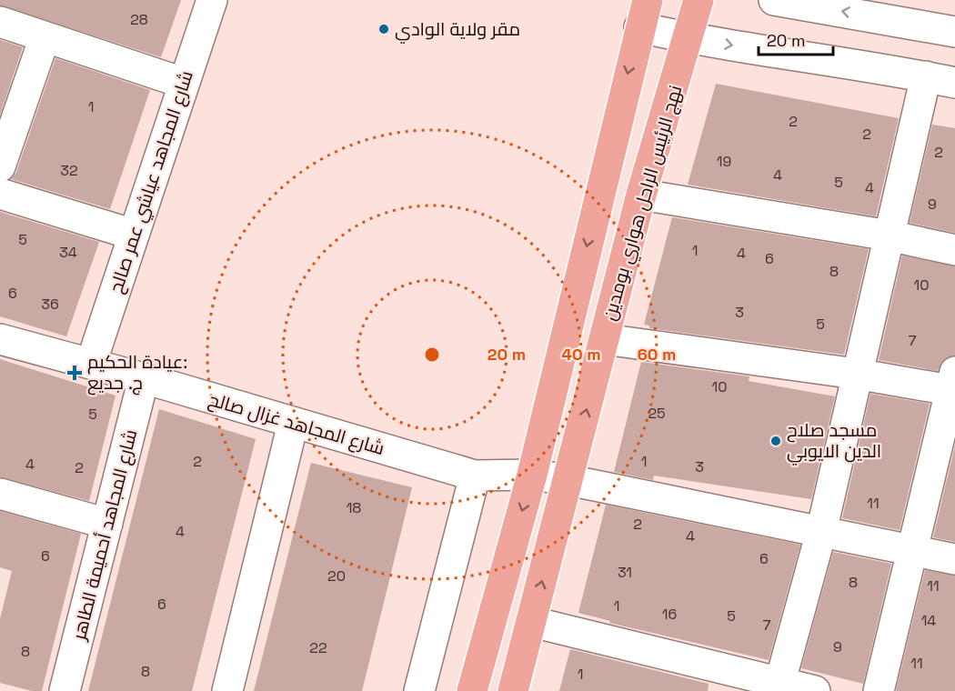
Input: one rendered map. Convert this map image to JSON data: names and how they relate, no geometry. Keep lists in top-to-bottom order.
{
  "streets": {
    "main road": ["نهج الرئيس الراحل هواري بومدين"],
    "street": ["شارع المجاهد عياشي عمر صالح", "شارع المجاهد غزال صالح", "شارع المجاهد أحميمة الطاهر"]
  },
  "crossings": [
    ["شارع المجاهد عياشي عمر صالح", "شارع المجاهد غزال صالح"],
    ["نهج الرئيس الراحل هواري بومدين", "شارع المجاهد غزال صالح"],
    ["شارع المجاهد غزال صالح", "شارع المجاهد أحميمة الطاهر"]
  ],
  "places": {
    "other": ["مقر ولاية الوادي", "مسجد صلاح الدين الايوبي"],
    "health": ["عيادة الحكيم: ج. جديع"]
  },
  "house_numbers": [
    "28",
    "1",
    "2",
    "2",
    "2",
    "19",
    "32",
    "4",
    "5",
    "4",
    "9",
    "5",
    "1",
    "34",
    "4",
    "6",
    "8",
    "10",
    "6",
    "36",
    "3",
    "5",
    "7",
    "10",
    "25",
    "5",
    "2",
    "1",
    "4",
    "3",
    "2",
    "11",
    "18",
    "2",
    "4",
    "4",
    "6",
    "6",
    "31",
    "20",
    "8",
    "11",
    "6",
    "1",
    "16",
    "5",
    "14",
    "7",
    "9",
    "22",
    "8",
    "11",
    "8",
    "1"
  ],
  "scale_bar": "20 m",
  "rings": ["20 m", "40 m", "60 m"]
}
